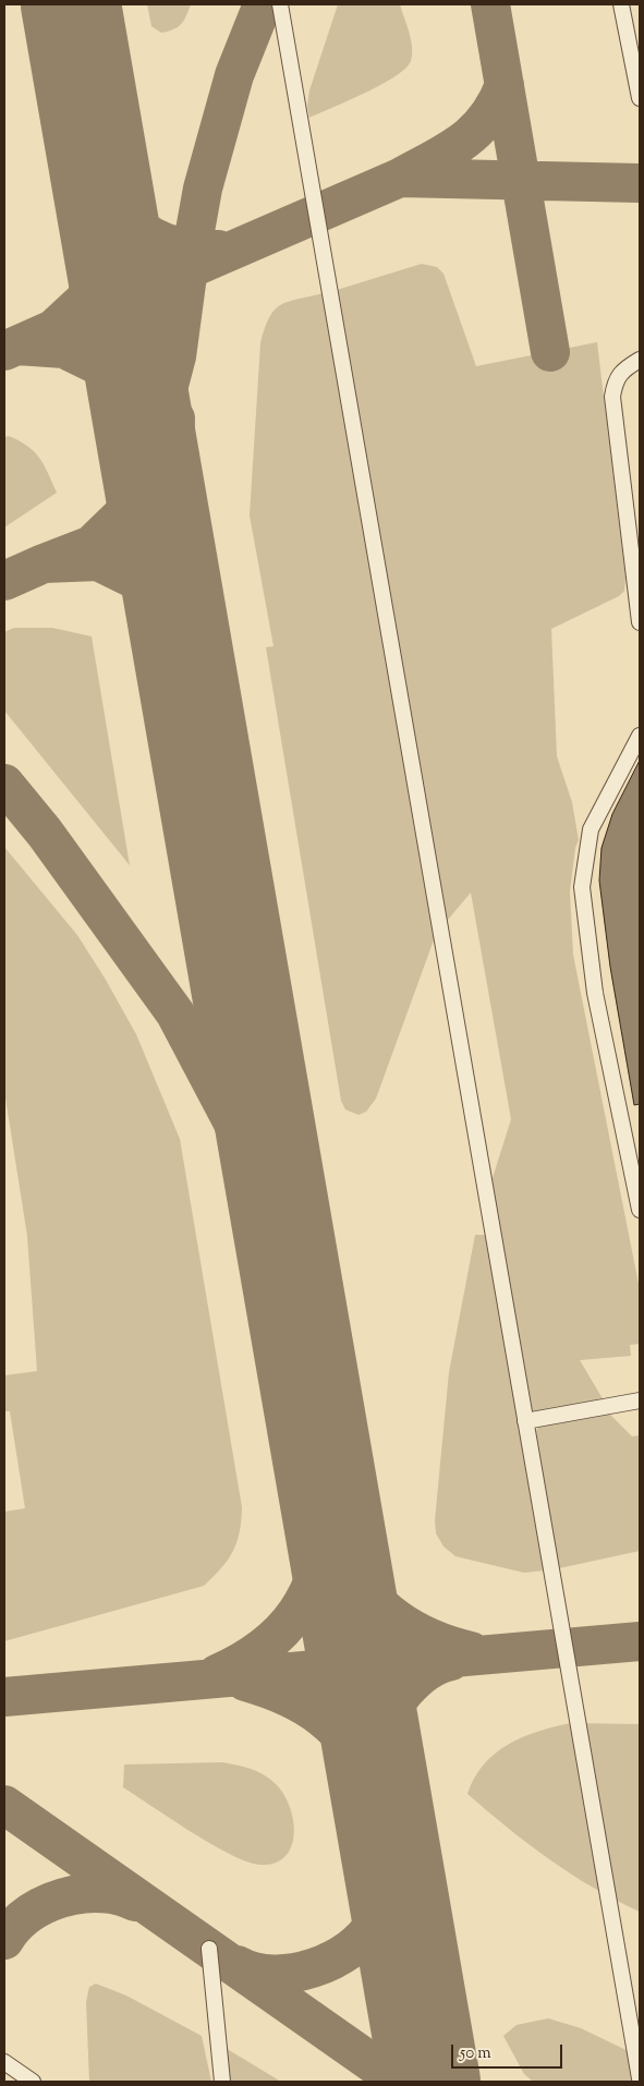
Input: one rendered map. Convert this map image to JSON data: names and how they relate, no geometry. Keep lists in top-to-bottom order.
{
  "scale_bar": "50 m"
}
